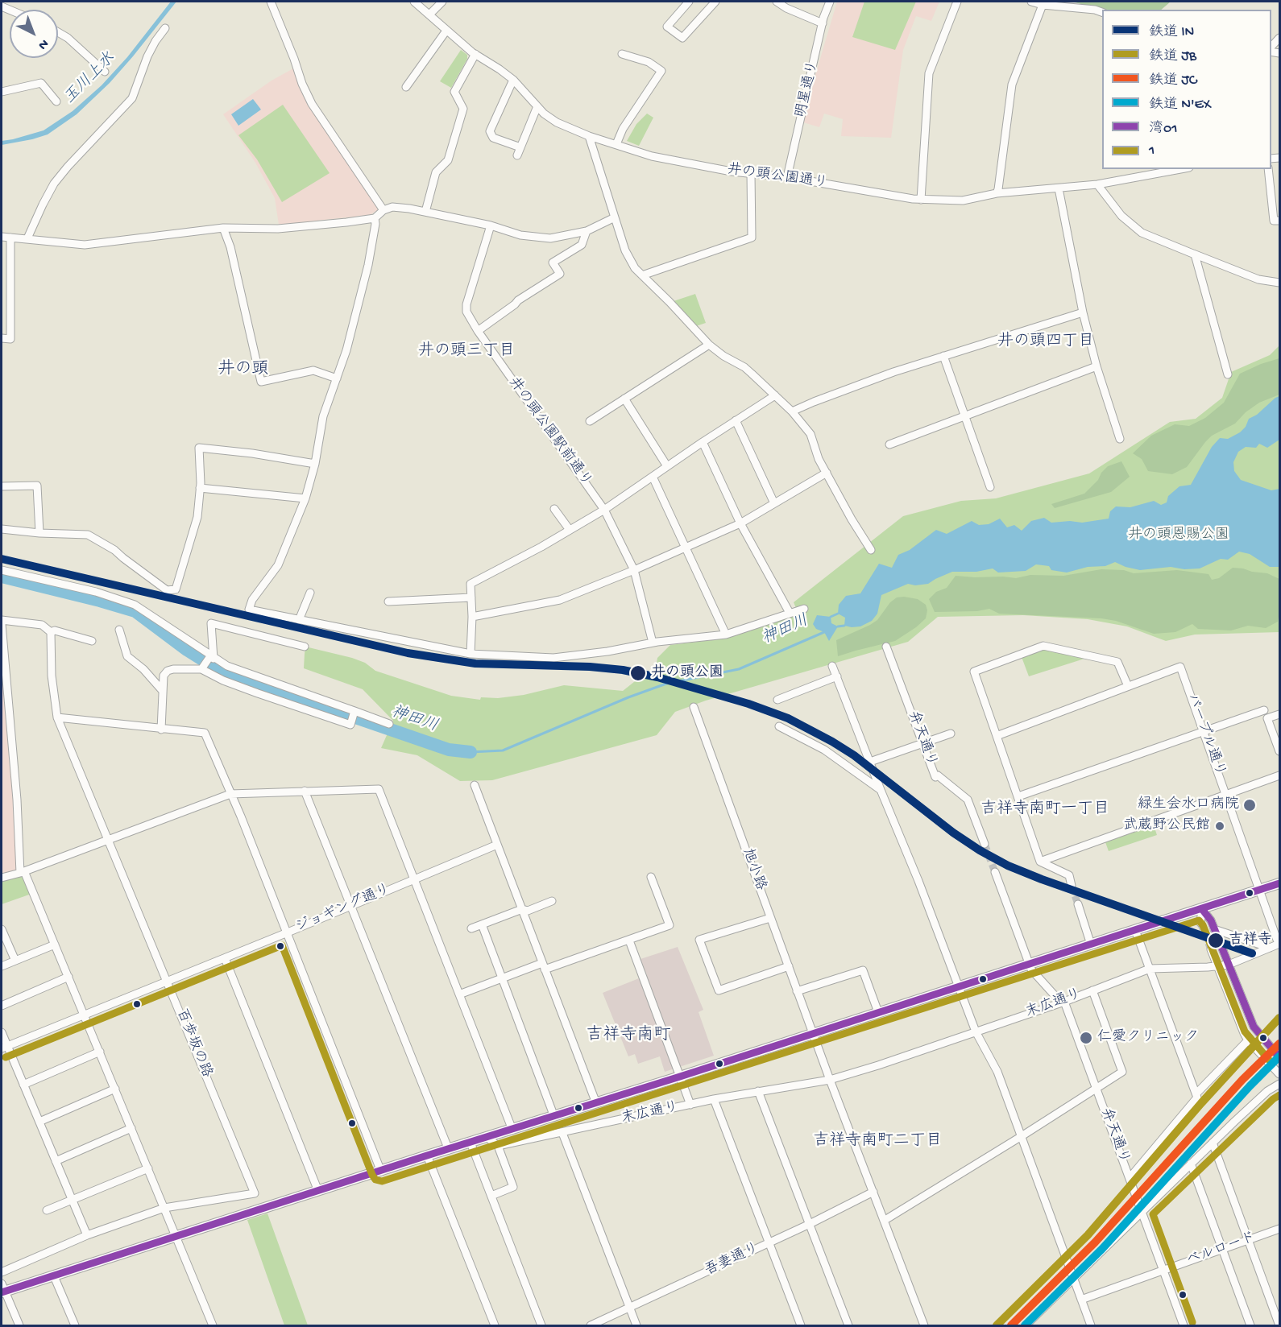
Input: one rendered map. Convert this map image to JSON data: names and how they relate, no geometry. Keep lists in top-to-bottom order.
{
  "streets": {
    "street": [
      "明星通り",
      "井の頭公園通り",
      "井の頭公園駅前通り",
      "パープル通り",
      "弁天通り",
      "旭小路",
      "ジョギング通り",
      "末広通り",
      "百歩坂の路",
      "ベルロード",
      "吾妻通り"
    ]
  },
  "crossings": [
    ["明星通り", "井の頭公園通り"],
    ["パープル通り", "末広通り"],
    ["弁天通り", "末広通り"],
    ["弁天通り", "ベルロード"],
    ["旭小路", "末広通り"],
    ["旭小路", "吾妻通り"],
    ["ジョギング通り", "百歩坂の路"]
  ],
  "districts": [
    "井の頭四丁目",
    "井の頭三丁目",
    "井の頭",
    "吉祥寺南町一丁目",
    "吉祥寺南町",
    "吉祥寺南町二丁目"
  ],
  "water": ["玉川上水", "神田川"],
  "parks": ["井の頭恩賜公園"],
  "places": [
    "井の頭公園",
    "緑生会水口病院",
    "武蔵野公民館",
    "吉祥寺",
    "仁愛クリニック"
  ],
  "lines": [
    "rail line IN",
    "transit line 湾01",
    "transit line 1",
    "rail line JB",
    "rail line JC",
    "rail line N'EX"
  ],
  "legend": [
    "鉄道 IN",
    "鉄道 JB",
    "鉄道 JC",
    "鉄道 N'EX",
    "湾01",
    "1"
  ],
  "north": "bottom right"
}
